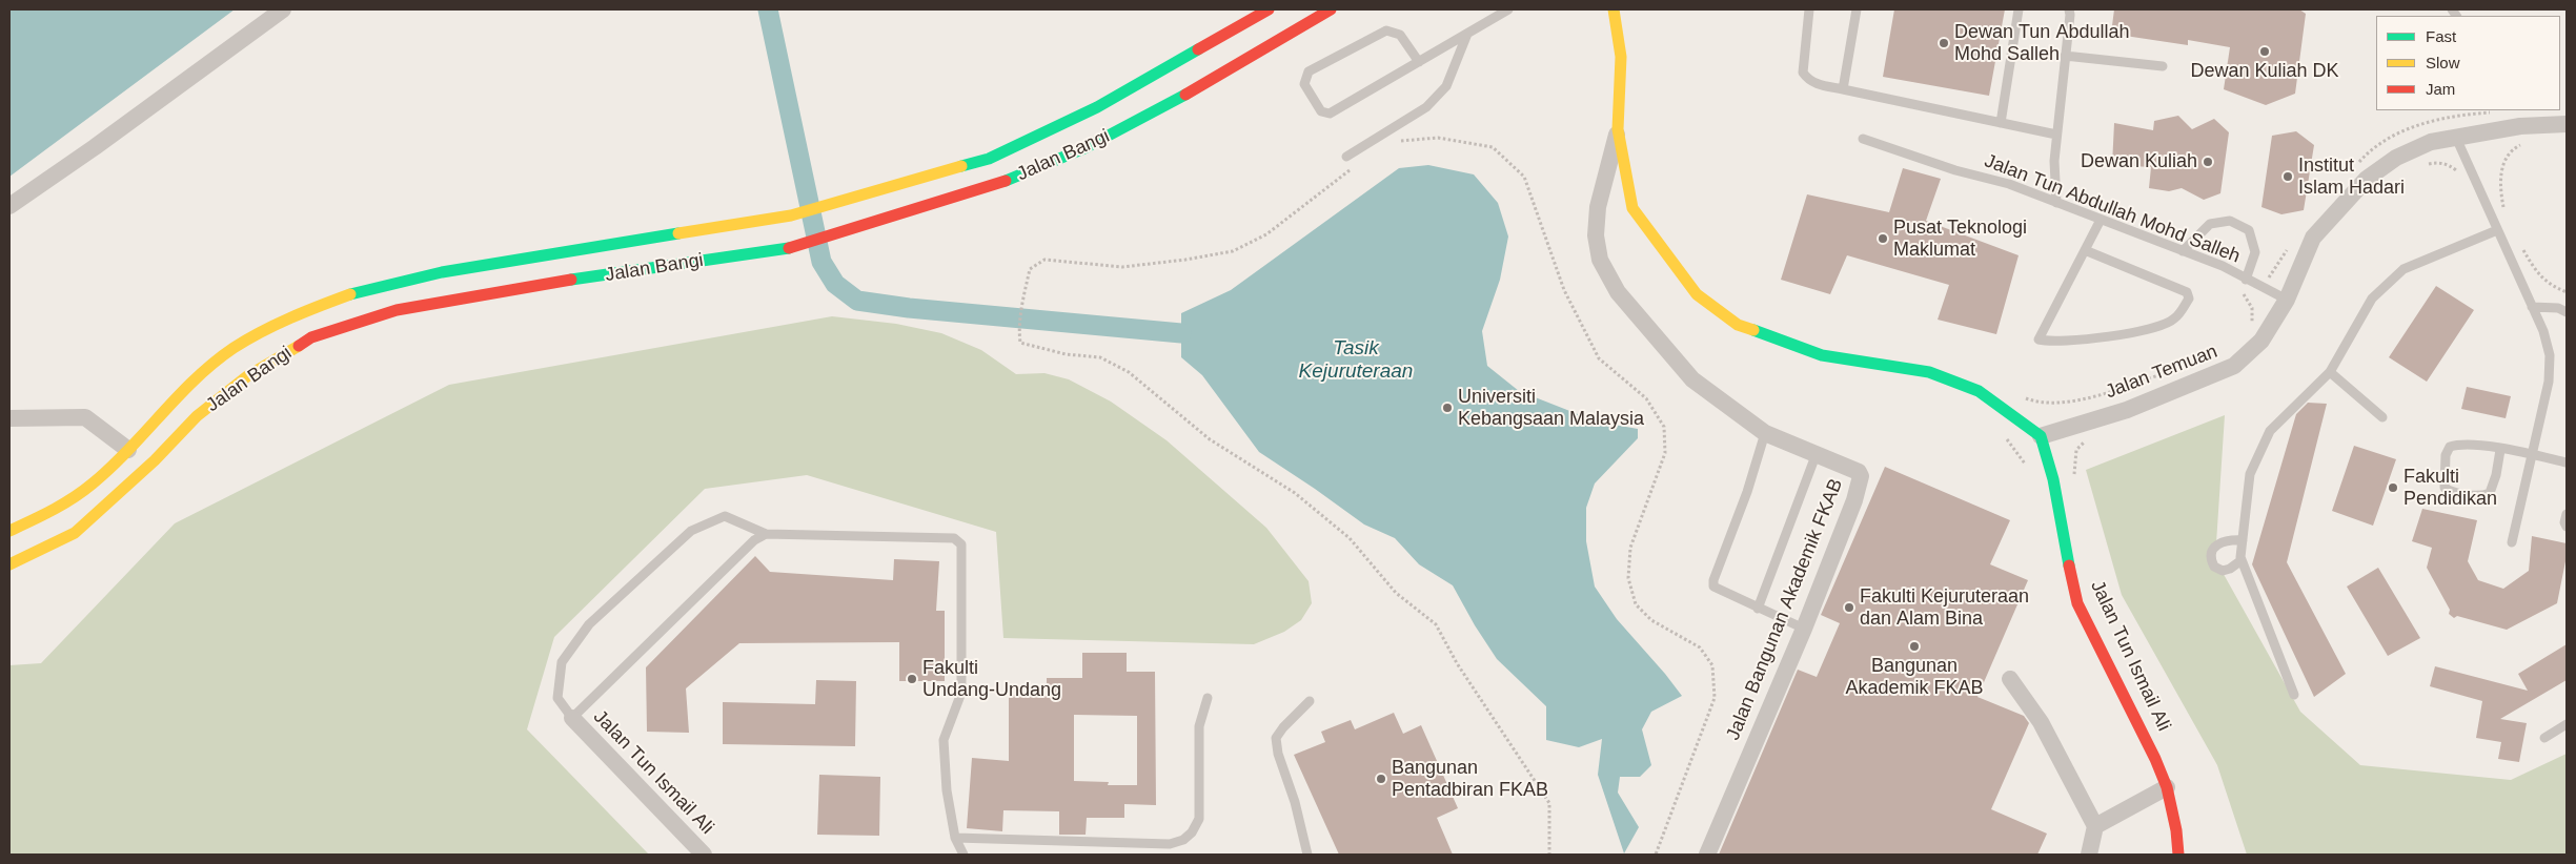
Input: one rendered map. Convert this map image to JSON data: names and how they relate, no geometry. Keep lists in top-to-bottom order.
{
  "streets": {
    "main road": ["Jalan Bangi", "Jalan Tun Ismail Ali"],
    "street": ["Jalan Temuan", "Jalan Bangunan Akademik FKAB"],
    "lane": ["Jalan Tun Abdullah Mohd Salleh"]
  },
  "crossings": [
    ["Jalan Tun Abdullah Mohd Salleh", "Jalan Temuan"],
    ["Jalan Temuan", "Jalan Tun Ismail Ali"]
  ],
  "water": ["Tasik Kejuruteraan"],
  "places": [
    "Dewan Tun Abdullah Mohd Salleh",
    "Dewan Kuliah DK",
    "Dewan Kuliah",
    "Institut Islam Hadari",
    "Pusat Teknologi Maklumat",
    "Universiti Kebangsaan Malaysia",
    "Fakulti Pendidikan",
    "Fakulti Kejuruteraan dan Alam Bina",
    "Bangunan Akademik FKAB",
    "Fakulti Undang-Undang",
    "Bangunan Pentadbiran FKAB"
  ],
  "legend": ["Fast", "Slow", "Jam"]
}
